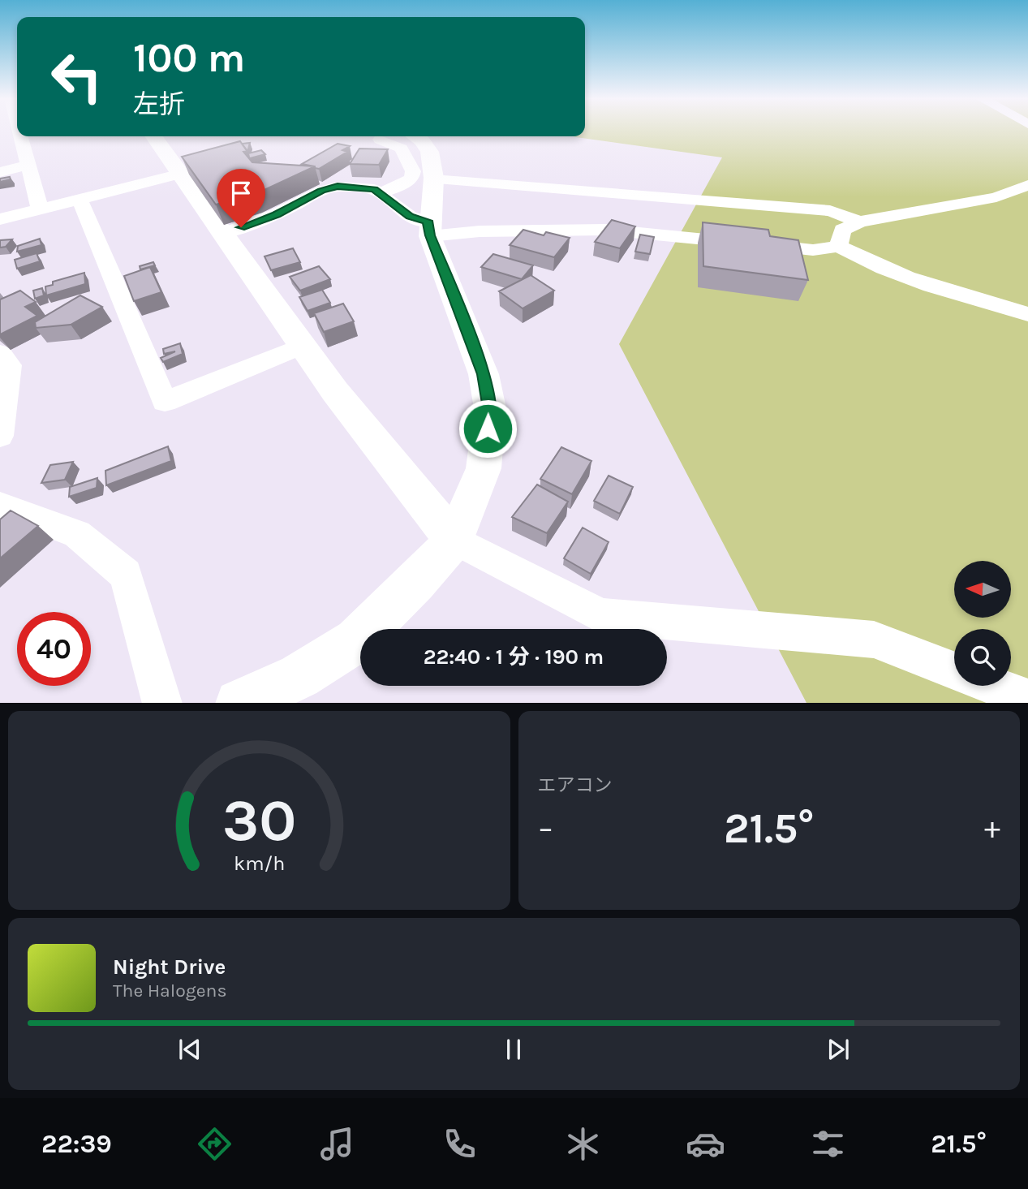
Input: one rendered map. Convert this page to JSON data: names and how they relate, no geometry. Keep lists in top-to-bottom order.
{
  "north": "left",
  "page": {
    "turn": ["100 m", "左折"],
    "limit": "40",
    "trip": "22:40 · 1 分 · 190 m",
    "tile": "エアコン",
    "heat": ["−", "21.5°", "+"],
    "song": ["Night Drive", "The Halogens"],
    "tabs": ["22:39", "21.5°"],
    "gauge": ["30", "km/h"]
  }
}
